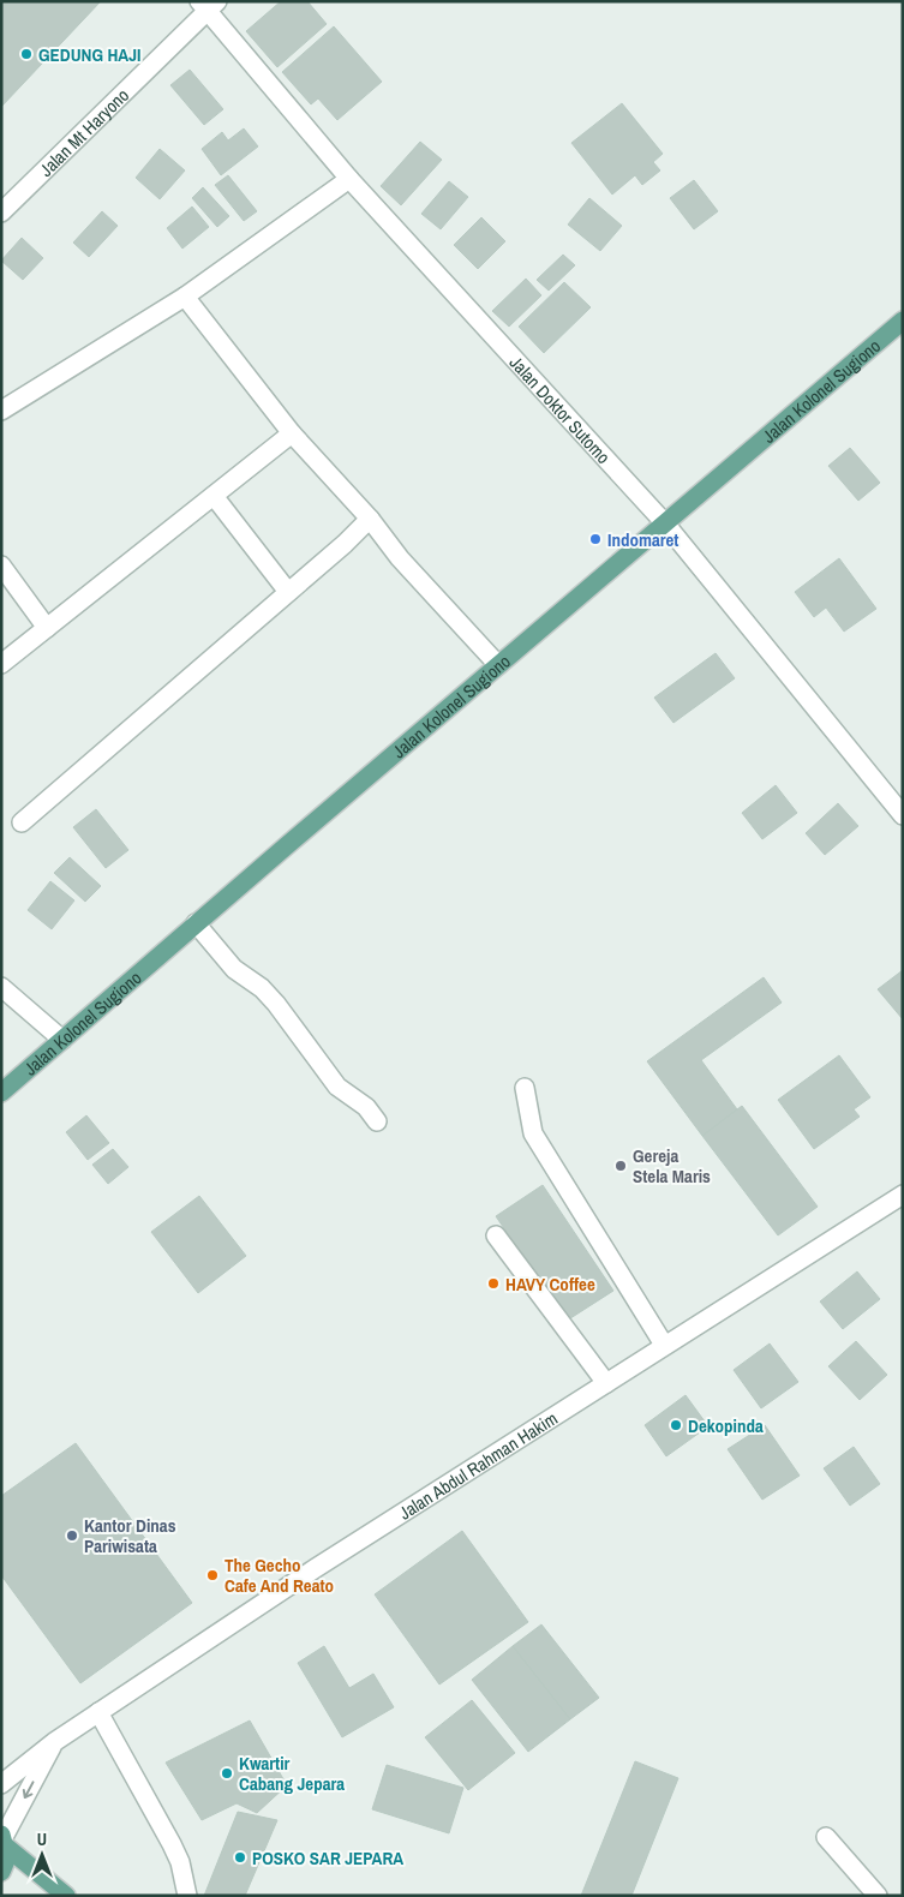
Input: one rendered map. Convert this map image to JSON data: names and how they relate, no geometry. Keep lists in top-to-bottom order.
{
  "streets": {
    "main road": ["Jalan Kolonel Sugiono"],
    "street": ["Jalan Mt Haryono", "Jalan Doktor Sutomo", "Jalan Abdul Rahman Hakim"]
  },
  "crossings": [
    ["Jalan Mt Haryono", "Jalan Doktor Sutomo"],
    ["Jalan Kolonel Sugiono", "Jalan Doktor Sutomo"]
  ],
  "places": [
    "GEDUNG HAJI",
    "Indomaret",
    "Gereja Stela Maris",
    "HAVY Coffee",
    "Dekopinda",
    "Kantor Dinas Pariwisata",
    "The Gecho Cafe And Reato",
    "Kwartir Cabang Jepara",
    "POSKO SAR JEPARA"
  ],
  "north": "top"
}
